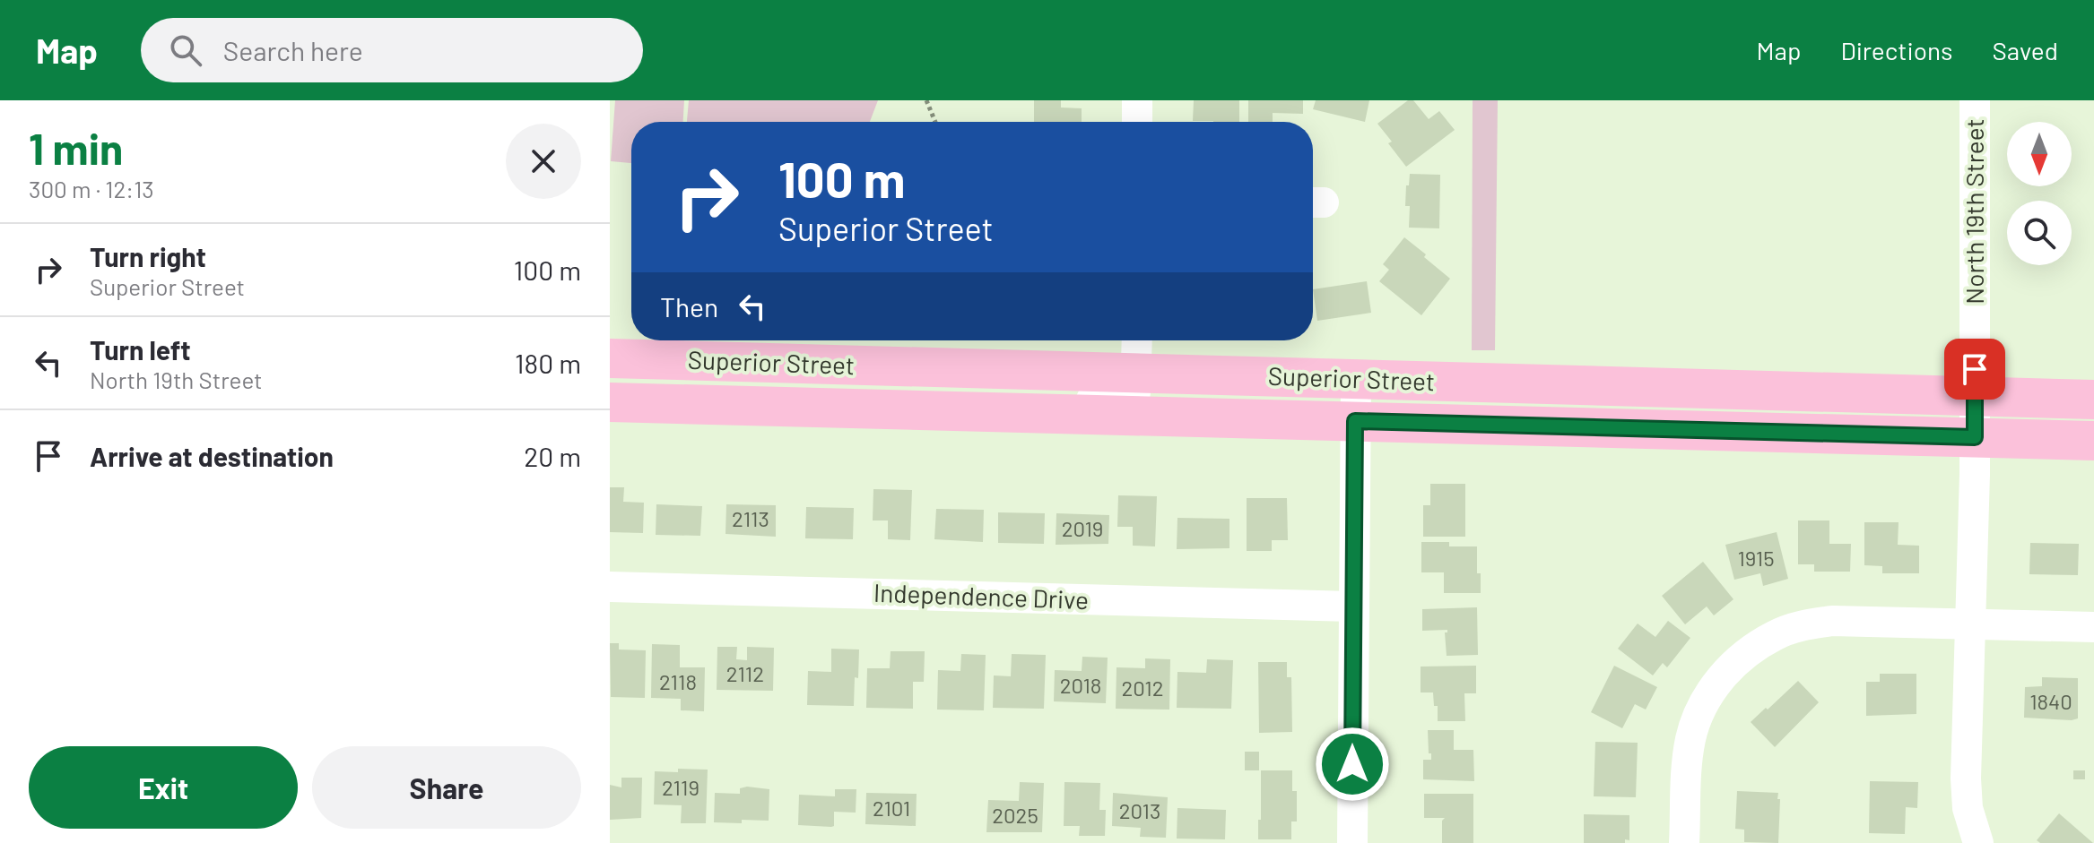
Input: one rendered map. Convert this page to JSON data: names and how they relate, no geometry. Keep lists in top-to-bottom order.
{
  "streets": {
    "main road": ["Superior Street"],
    "street": ["North 19th Street", "Independence Drive"]
  },
  "crossings": [
    ["North 19th Street", "Superior Street"]
  ],
  "house_numbers": [
    "2113",
    "2019",
    "1915",
    "2112",
    "2118",
    "2018",
    "2012",
    "1840",
    "2119",
    "2101",
    "2013",
    "2025"
  ],
  "north": "bottom",
  "page": {
    "header": "Map",
    "search": "Search here",
    "nav": ["Map", "Directions", "Saved"],
    "heading": ["1 min", "300 m · 12:13"],
    "turn": ["100 m", "Superior Street"],
    "list": [
      {
        "name": "Turn right",
        "note": "Superior Street",
        "value": "100 m"
      },
      {
        "name": "Turn left",
        "note": "North 19th Street",
        "value": "180 m"
      },
      {
        "name": "Arrive at destination",
        "value": "20 m"
      }
    ],
    "then": "Then",
    "buttons": ["Exit", "Share"]
  }
}
